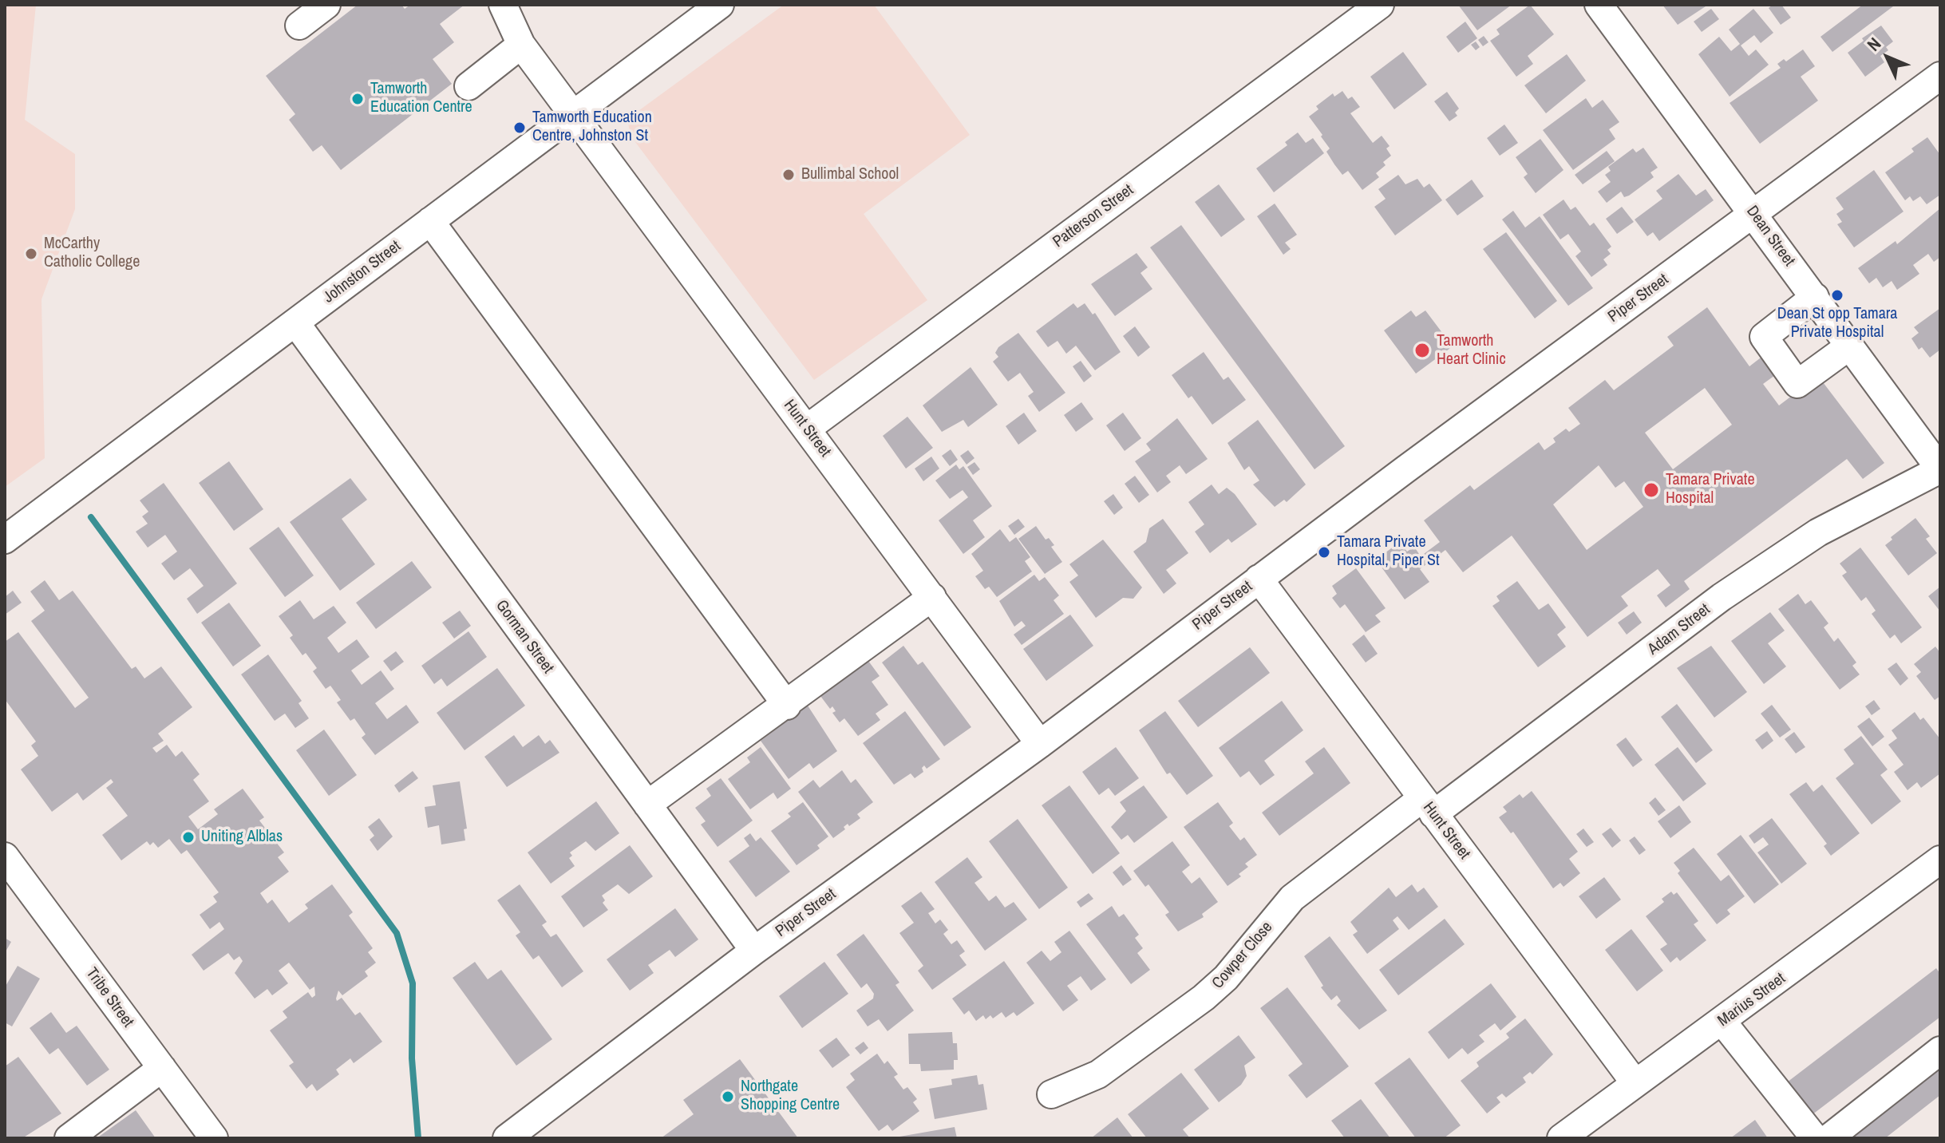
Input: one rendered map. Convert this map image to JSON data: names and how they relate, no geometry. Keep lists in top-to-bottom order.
{
  "streets": {
    "street": [
      "Patterson Street",
      "Dean Street",
      "Johnston Street",
      "Piper Street",
      "Hunt Street",
      "Adam Street",
      "Gorman Street",
      "Cowper Close",
      "Tribe Street",
      "Marius Street"
    ]
  },
  "crossings": [
    ["Patterson Street", "Hunt Street"],
    ["Dean Street", "Piper Street"],
    ["Dean Street", "Adam Street"],
    ["Johnston Street", "Hunt Street"],
    ["Johnston Street", "Gorman Street"],
    ["Piper Street", "Hunt Street"],
    ["Piper Street", "Gorman Street"],
    ["Hunt Street", "Adam Street"],
    ["Hunt Street", "Cowper Close"],
    ["Hunt Street", "Marius Street"],
    ["Adam Street", "Cowper Close"]
  ],
  "places": [
    "Tamworth Education Centre",
    "Tamworth Education Centre, Johnston St",
    "Bullimbal School",
    "McCarthy Catholic College",
    "Dean St opp Tamara Private Hospital",
    "Tamworth Heart Clinic",
    "Tamara Private Hospital",
    "Tamara Private Hospital, Piper St",
    "Uniting Alblas",
    "Northgate Shopping Centre"
  ],
  "north": "top left"
}
